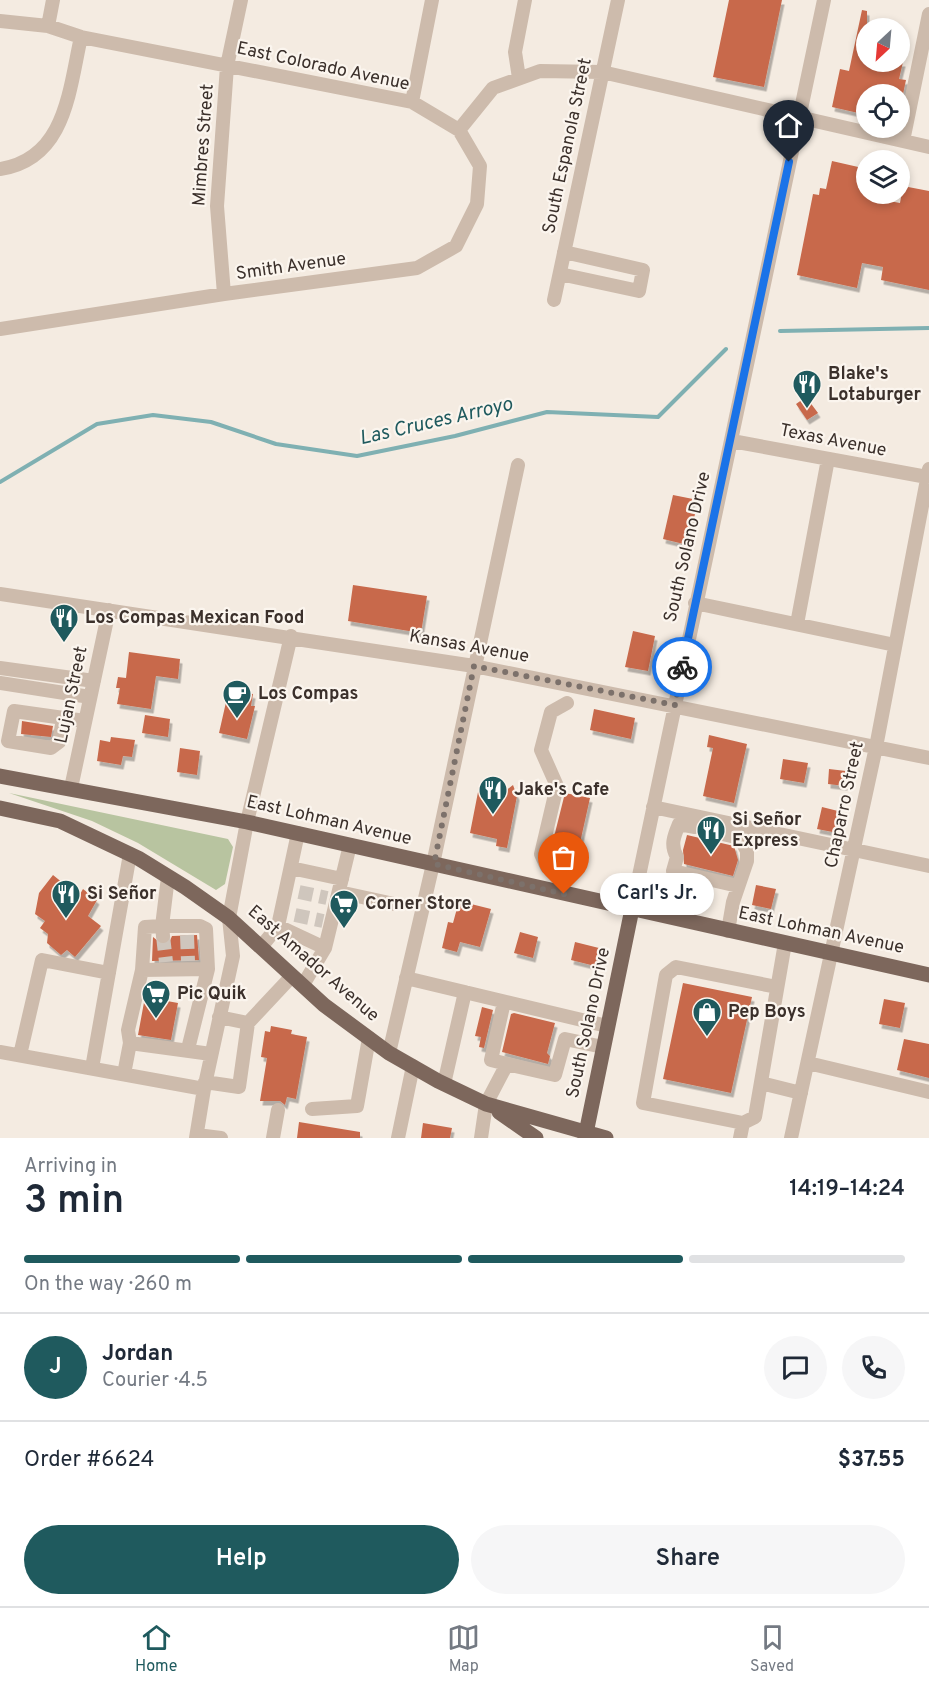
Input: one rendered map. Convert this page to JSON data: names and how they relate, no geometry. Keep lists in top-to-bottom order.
{
  "streets": {
    "main road": ["South Solano Drive", "East Lohman Avenue", "East Amador Avenue"],
    "street": [
      "East Colorado Avenue",
      "Mimbres Street",
      "South Espanola Street",
      "Smith Avenue",
      "Texas Avenue",
      "Kansas Avenue",
      "Lujan Street",
      "Chaparro Street"
    ]
  },
  "crossings": [
    ["East Colorado Avenue", "Mimbres Street"],
    ["East Colorado Avenue", "Smith Avenue"],
    ["Mimbres Street", "Smith Avenue"],
    ["Texas Avenue", "South Solano Drive"],
    ["Texas Avenue", "Chaparro Street"],
    ["South Solano Drive", "Kansas Avenue"],
    ["South Solano Drive", "East Lohman Avenue"],
    ["South Solano Drive", "East Amador Avenue"],
    ["Kansas Avenue", "Lujan Street"],
    ["Kansas Avenue", "Chaparro Street"],
    ["Lujan Street", "East Lohman Avenue"],
    ["Chaparro Street", "East Lohman Avenue"]
  ],
  "water": ["Las Cruces Arroyo"],
  "places": {
    "restaurant": [
      "Blake's Lotaburger",
      "Los Compas Mexican Food",
      "Jake's Cafe",
      "Si Señor Express",
      "Si Señor"
    ],
    "cafe": ["Los Compas"],
    "other": ["Carl's Jr."],
    "supermarket": ["Corner Store", "Pic Quik"],
    "shop": ["Pep Boys"]
  },
  "north": "bottom left",
  "page": {
    "bubble": "Carl's Jr.",
    "heading": ["3 min", "Arriving in", "14:19–14:24"],
    "panel": [
      "Jordan",
      "Courier · 4.5",
      "Order #6624",
      "$37.55"
    ],
    "bar": "On the way · 260 m",
    "round": "J",
    "buttons": ["Help", "Share"],
    "tabs": ["Home", "Map", "Saved"]
  }
}
